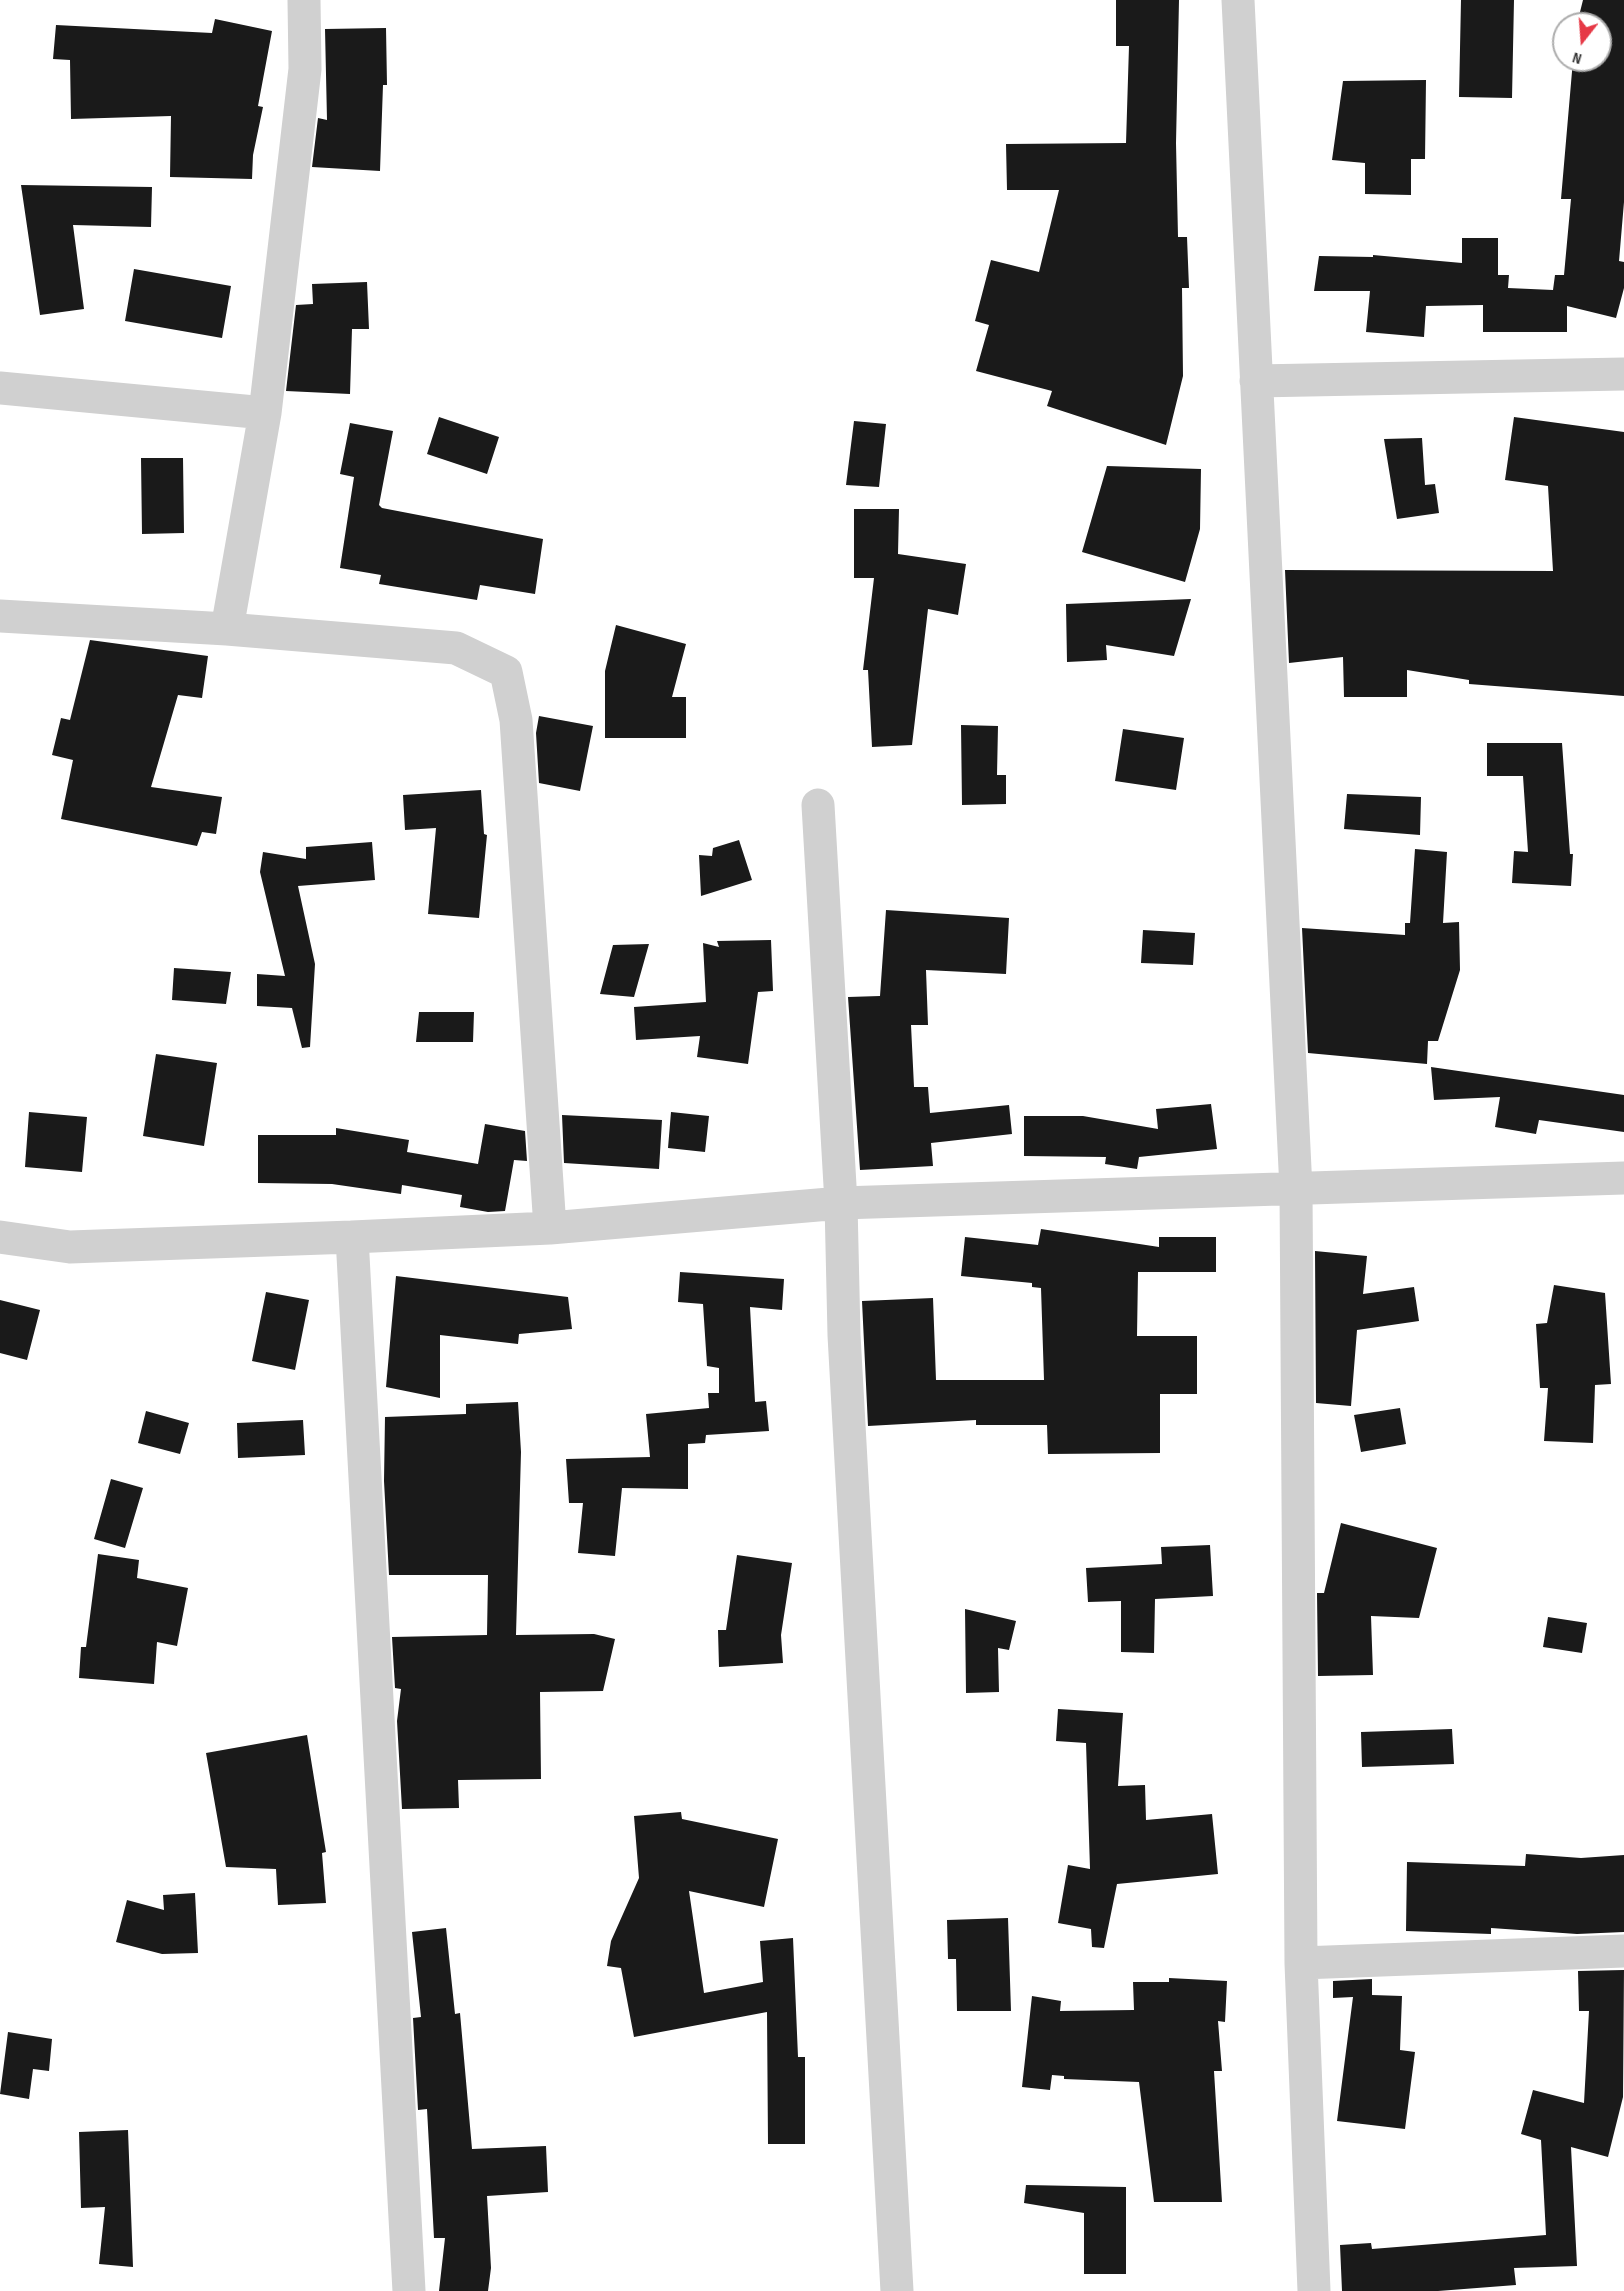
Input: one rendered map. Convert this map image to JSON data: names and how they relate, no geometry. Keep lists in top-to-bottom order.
{
  "north": "bottom"
}
